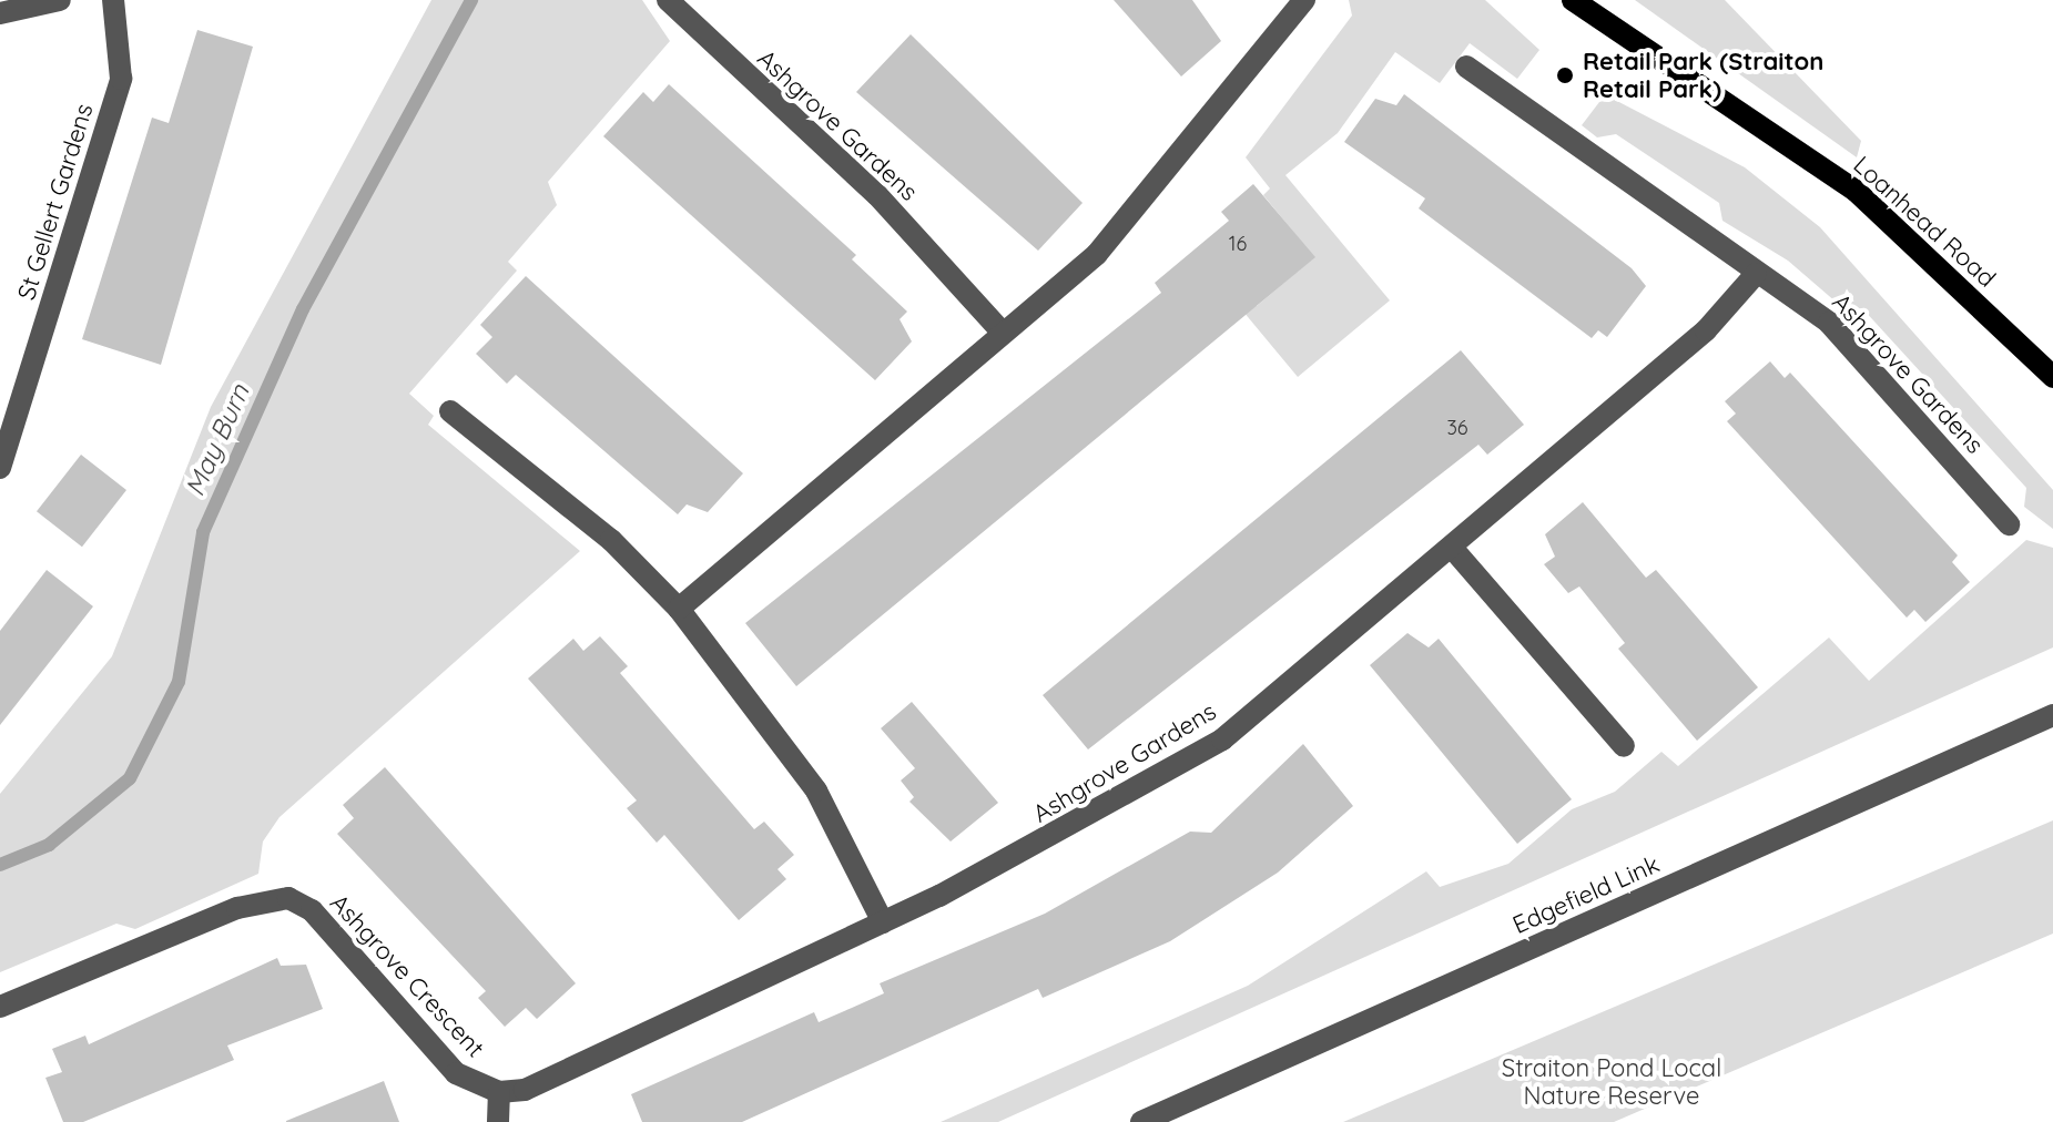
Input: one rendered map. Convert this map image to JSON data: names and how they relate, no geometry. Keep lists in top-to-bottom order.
{
  "streets": {
    "main road": ["Loanhead Road"],
    "street": [
      "Ashgrove Gardens",
      "St Gellert Gardens",
      "Edgefield Link",
      "Ashgrove Crescent"
    ]
  },
  "crossings": [
    ["Ashgrove Gardens", "Ashgrove Crescent"]
  ],
  "water": ["May Burn"],
  "parks": ["Straiton Pond Local Nature Reserve"],
  "places": ["Retail Park (Straiton Retail Park)"],
  "house_numbers": ["16", "36"]
}
